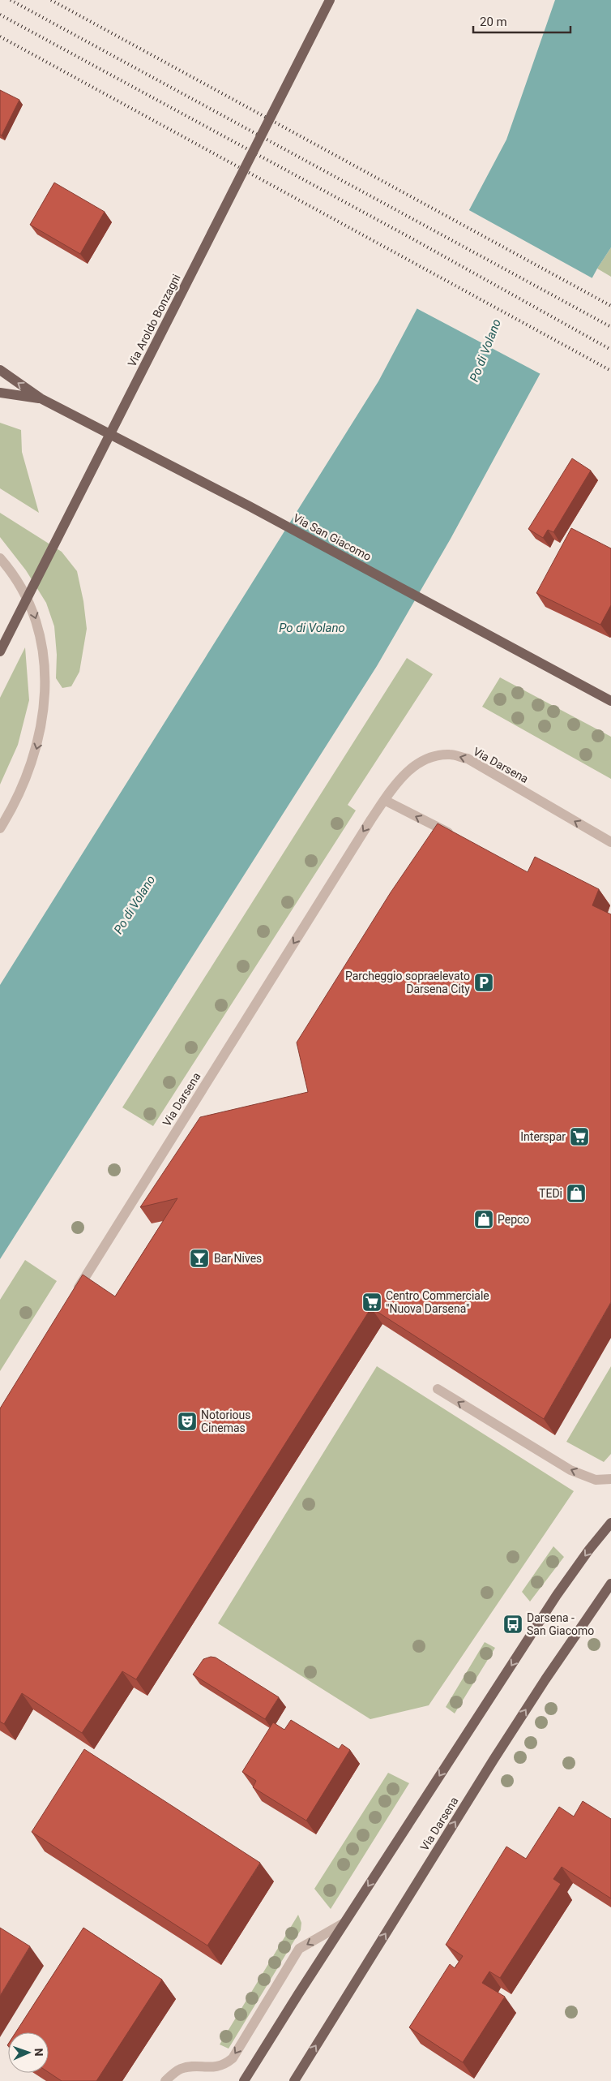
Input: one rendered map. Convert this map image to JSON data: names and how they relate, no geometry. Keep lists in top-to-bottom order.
{
  "streets": {
    "main road": ["Via Aroldo Bonzagni", "Via San Giacomo", "Via Darsena"]
  },
  "water": ["Po di Volano"],
  "places": {
    "parking": ["Parcheggio sopraelevato Darsena City"],
    "supermarket": ["Interspar", "Centro Commerciale \"Nuova Darsena\""],
    "shop": ["TEDi", "Pepco"],
    "bar": ["Bar Nives"],
    "theatre": ["Notorious Cinemas"],
    "bus stop": ["Darsena - San Giacomo"]
  },
  "scale_bar": "20 m",
  "north": "right"
}
